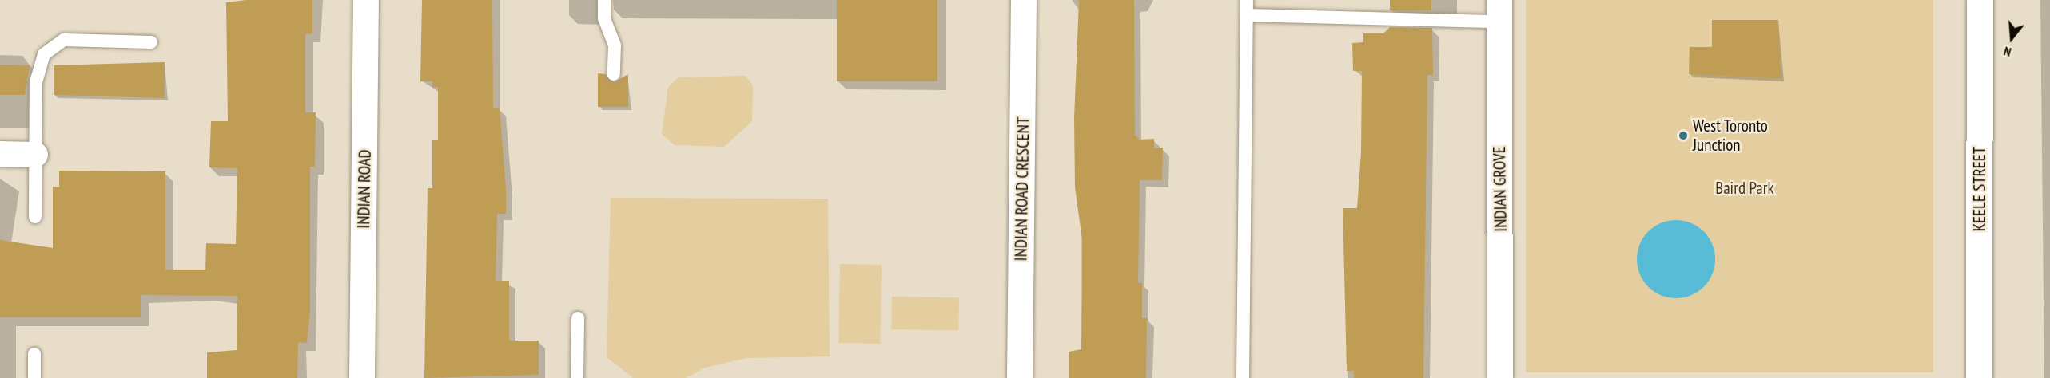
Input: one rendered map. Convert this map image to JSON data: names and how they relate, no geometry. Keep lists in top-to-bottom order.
{
  "streets": {
    "main road": ["KEELE STREET"],
    "street": ["INDIAN ROAD", "INDIAN ROAD CRESCENT", "INDIAN GROVE"]
  },
  "parks": ["Baird Park"],
  "places": ["West Toronto Junction"],
  "north": "bottom"
}
